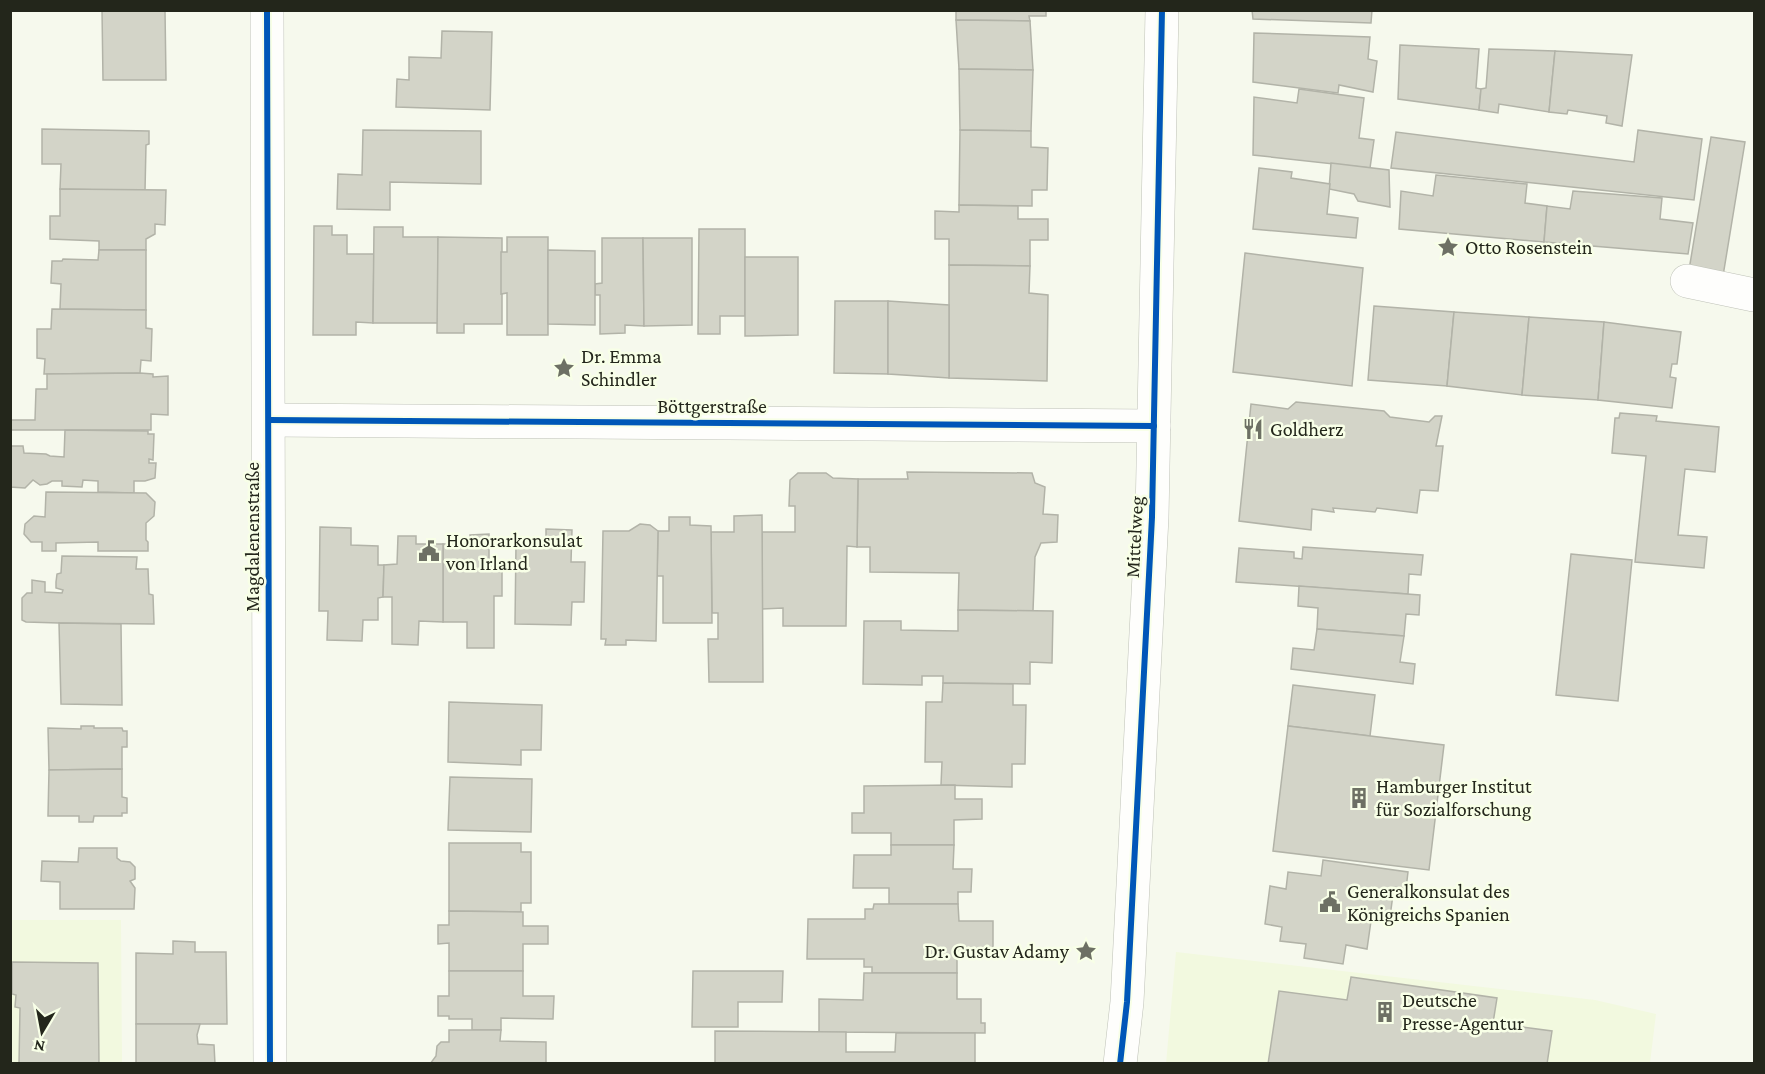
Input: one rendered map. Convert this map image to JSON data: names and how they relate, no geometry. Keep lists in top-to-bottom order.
{
  "streets": {
    "street": ["Böttgerstraße", "Magdalenenstraße", "Mittelweg"]
  },
  "crossings": [
    ["Böttgerstraße", "Magdalenenstraße"],
    ["Böttgerstraße", "Mittelweg"]
  ],
  "places": {
    "place": ["Otto Rosenstein", "Dr. Emma Schindler", "Dr. Gustav Adamy"],
    "restaurant": ["Goldherz"],
    "public building": ["Honorarkonsulat von Irland", "Generalkonsulat des Königreichs Spanien"],
    "building": ["Hamburger Institut für Sozialforschung", "Deutsche Presse-Agentur"]
  },
  "north": "bottom"
}
